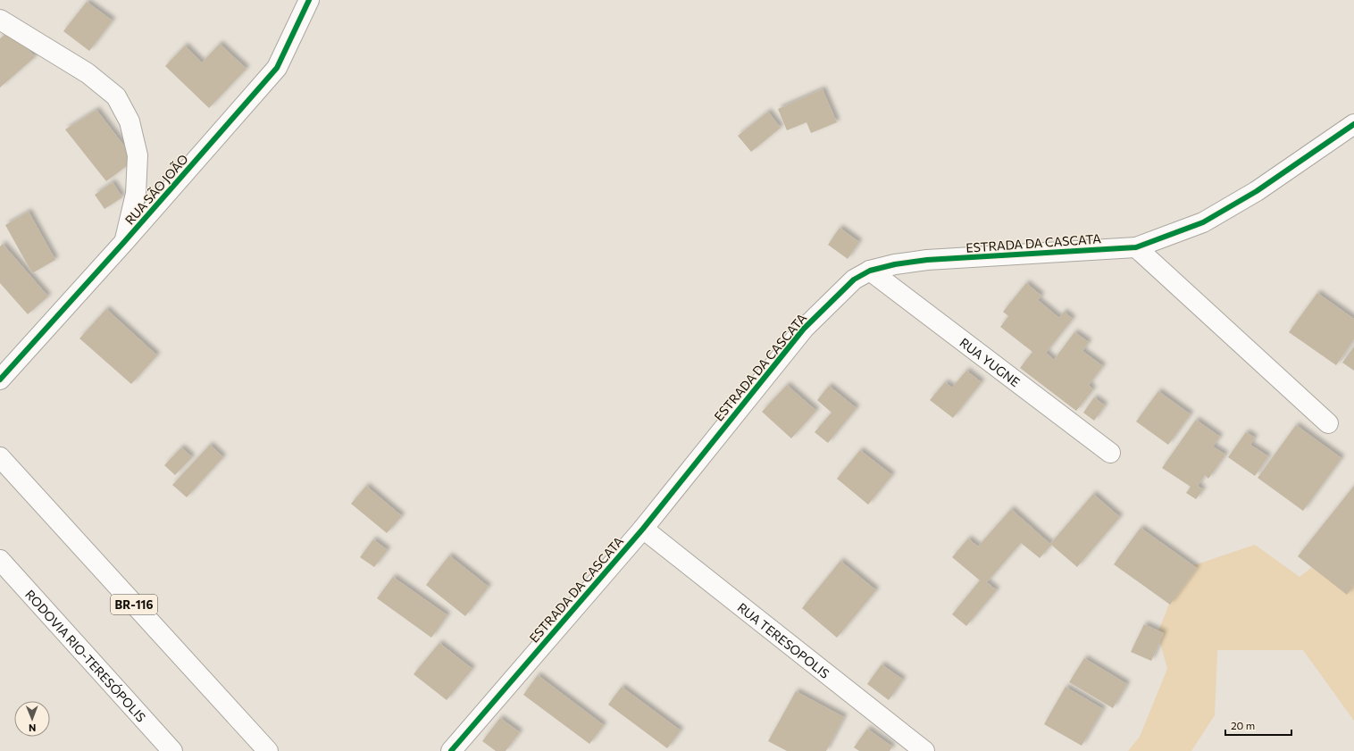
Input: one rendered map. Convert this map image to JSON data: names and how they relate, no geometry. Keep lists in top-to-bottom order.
{
  "streets": {
    "main road": [
      "RUA SÃO JOÃO",
      "ESTRADA DA CASCATA",
      "RUA YUGNE",
      "BR-116",
      "RUA TERESOPOLIS",
      "RODOVIA RIO-TERESÓPOLIS"
    ]
  },
  "crossings": [
    ["ESTRADA DA CASCATA", "RUA YUGNE"],
    ["ESTRADA DA CASCATA", "RUA TERESOPOLIS"]
  ],
  "scale_bar": "20 m",
  "north": "bottom"
}
